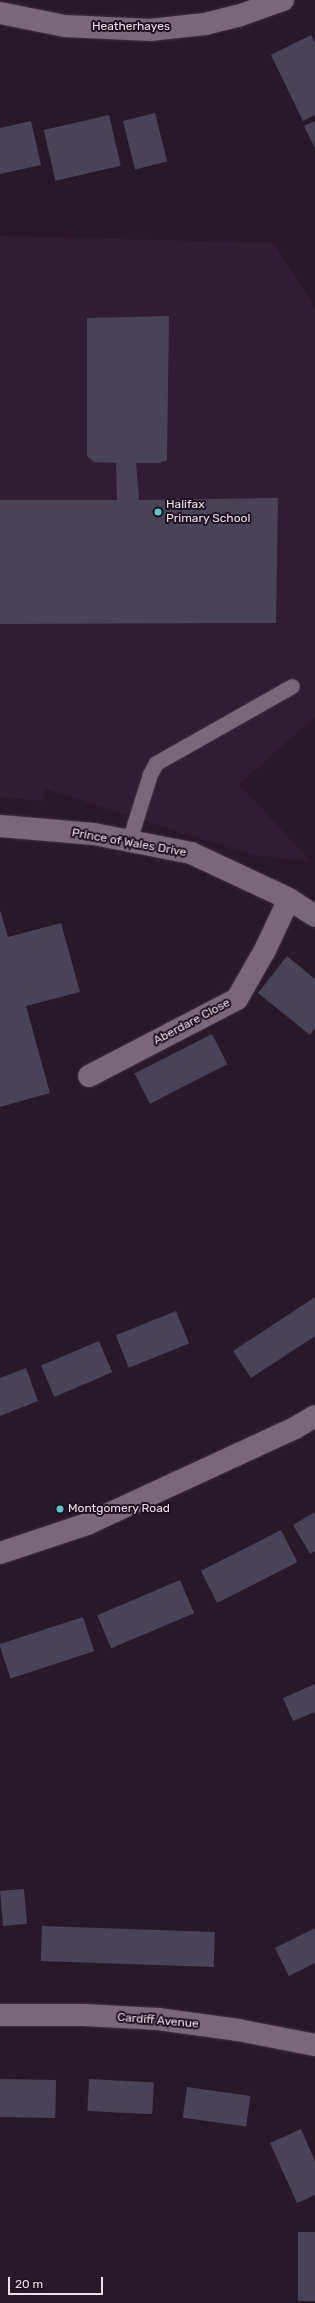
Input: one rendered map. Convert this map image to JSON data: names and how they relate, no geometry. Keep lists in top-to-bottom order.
{
  "streets": {
    "street": [
      "Heatherhayes",
      "Prince of Wales Drive",
      "Aberdare Close",
      "Cardiff Avenue"
    ]
  },
  "crossings": [
    ["Prince of Wales Drive", "Aberdare Close"]
  ],
  "places": ["Halifax Primary School", "Montgomery Road"],
  "scale_bar": "20 m"
}
